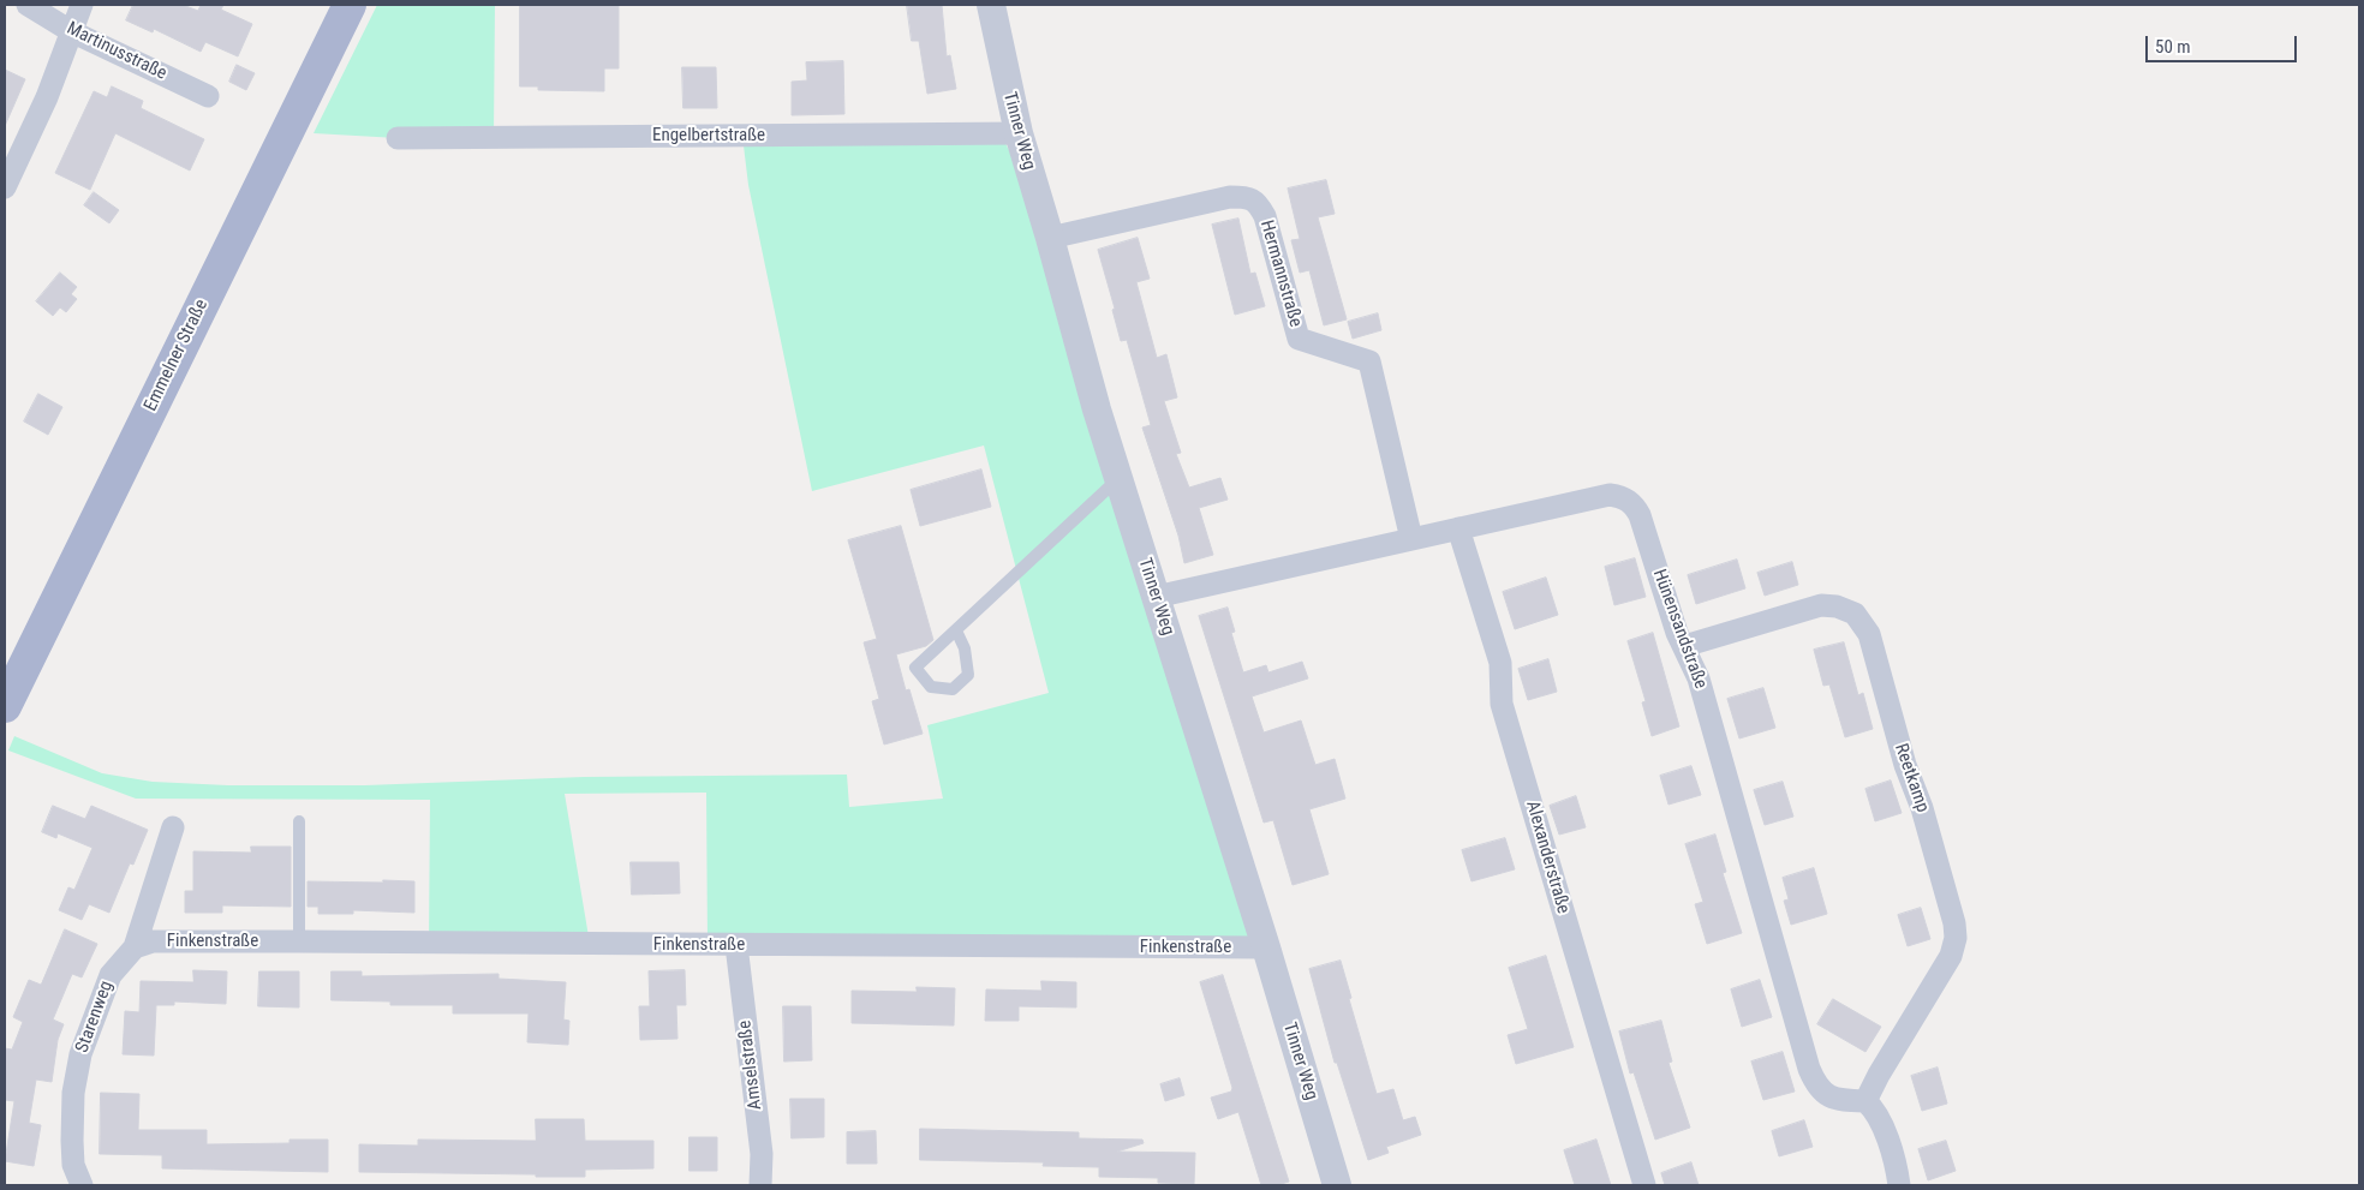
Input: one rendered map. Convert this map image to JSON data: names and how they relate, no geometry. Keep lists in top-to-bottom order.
{
  "streets": {
    "main road": ["Emmelner Straße"],
    "street": [
      "Martinusstraße",
      "Tinner Weg",
      "Engelbertstraße",
      "Hermannstraße",
      "Hünensandstraße",
      "Reetkamp",
      "Alexanderstraße",
      "Finkenstraße",
      "Starenweg",
      "Amselstraße"
    ]
  },
  "crossings": [
    ["Tinner Weg", "Engelbertstraße"],
    ["Tinner Weg", "Hermannstraße"],
    ["Tinner Weg", "Hünensandstraße"],
    ["Tinner Weg", "Finkenstraße"],
    ["Hermannstraße", "Hünensandstraße"],
    ["Hünensandstraße", "Reetkamp"],
    ["Hünensandstraße", "Alexanderstraße"],
    ["Finkenstraße", "Starenweg"],
    ["Finkenstraße", "Amselstraße"]
  ],
  "scale_bar": "50 m"
}
